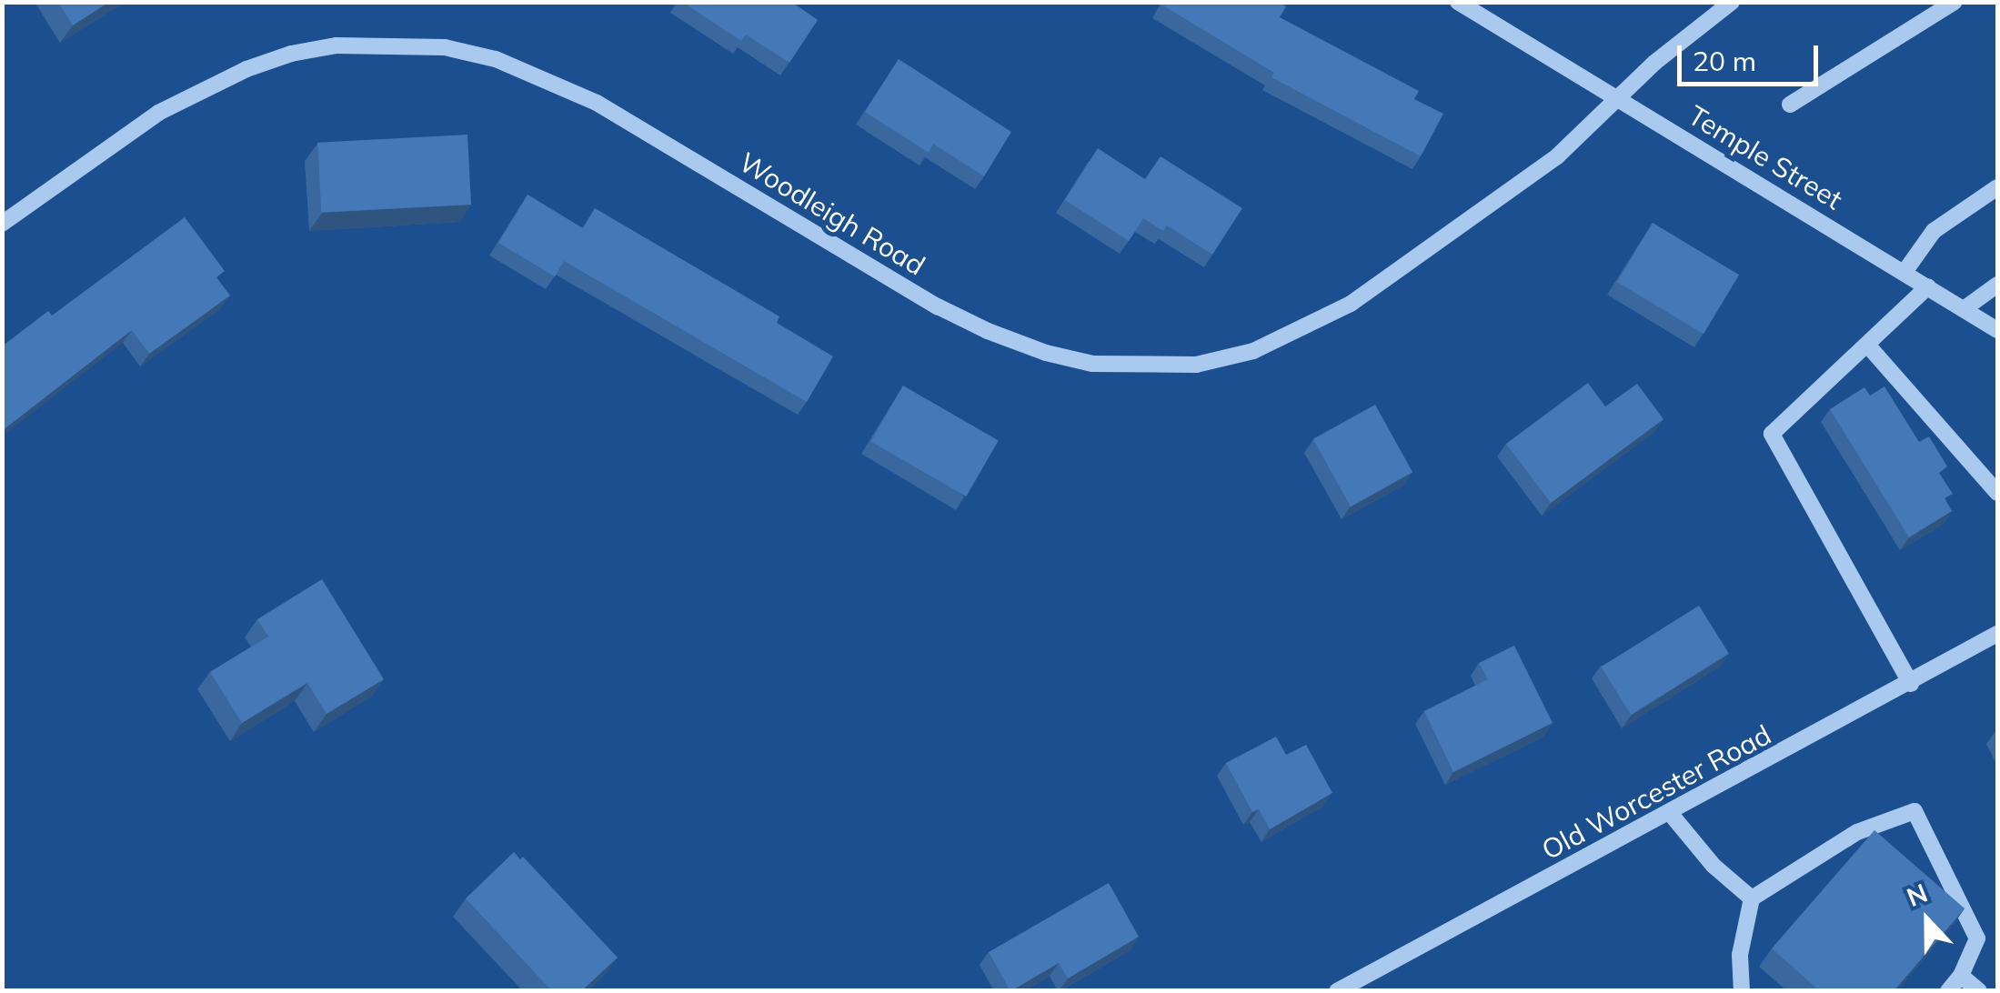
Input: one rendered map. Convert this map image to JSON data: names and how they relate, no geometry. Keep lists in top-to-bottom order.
{
  "streets": {
    "street": ["Temple Street", "Woodleigh Road", "Old Worcester Road"]
  },
  "crossings": [
    ["Temple Street", "Woodleigh Road"]
  ],
  "scale_bar": "20 m",
  "north": "top"
}
